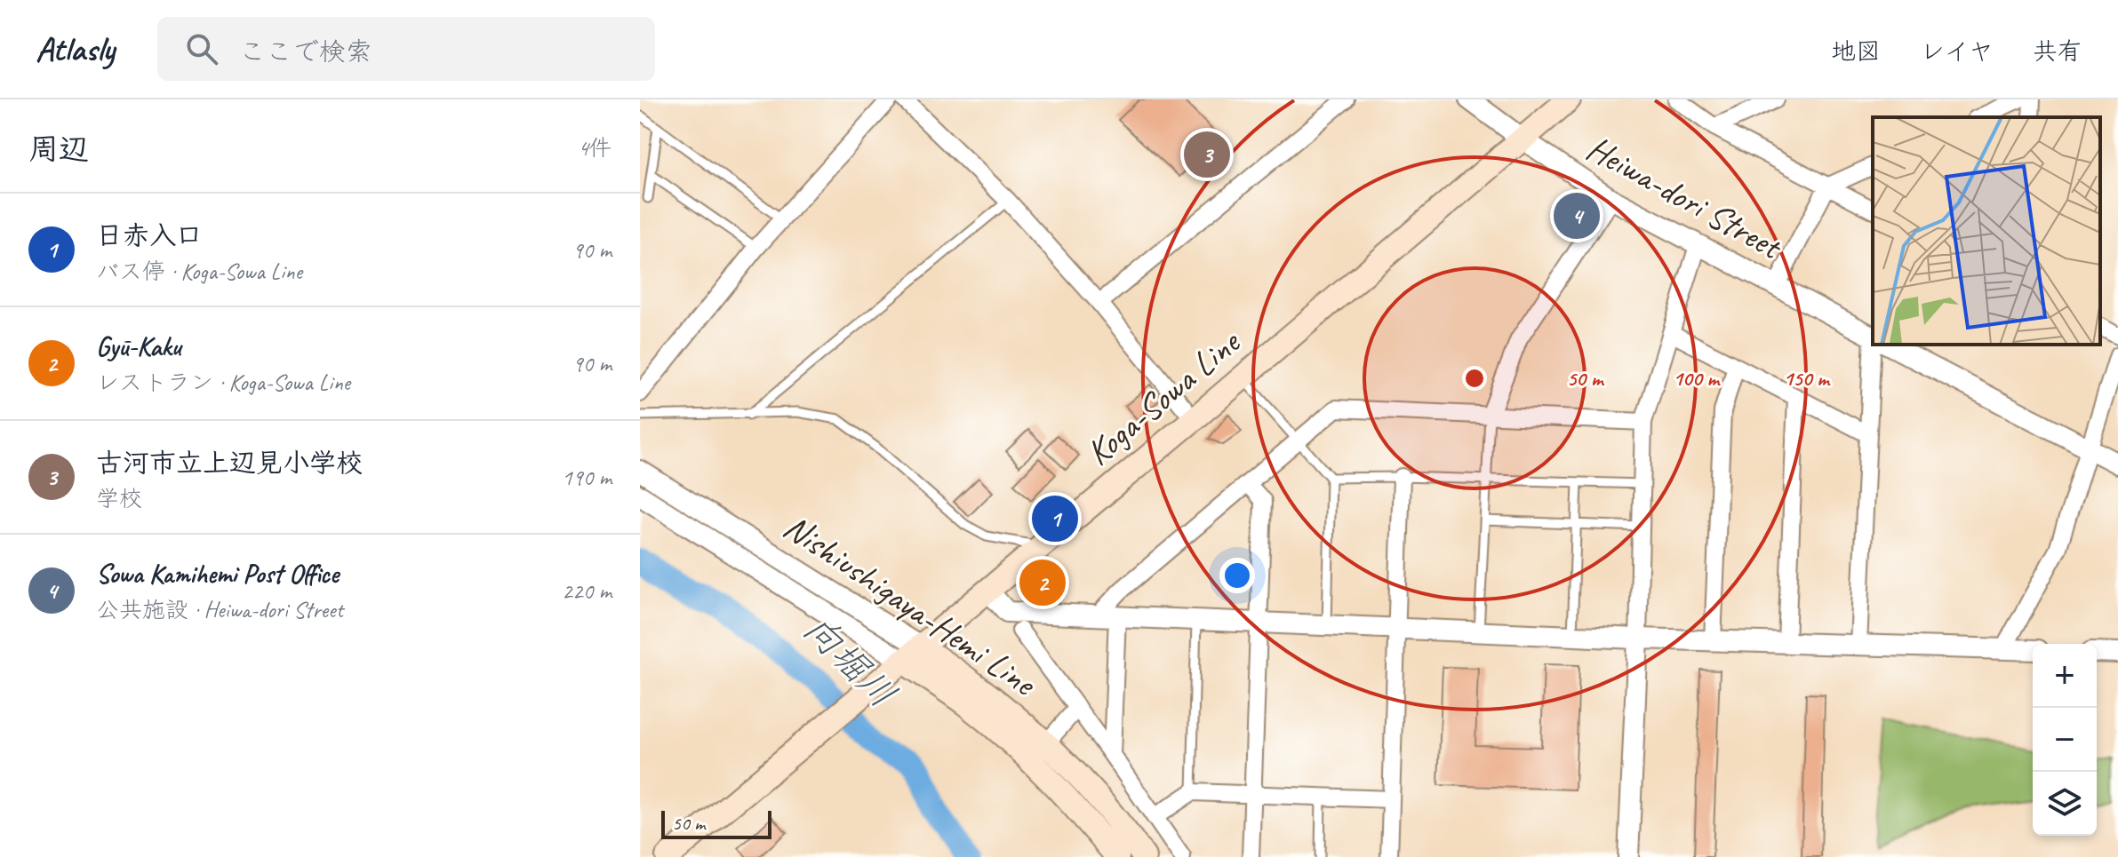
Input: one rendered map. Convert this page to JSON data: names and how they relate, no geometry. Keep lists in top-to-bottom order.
{
  "streets": {
    "main road": ["Koga-Sowa Line", "Nishiushigaya-Hemi Line"],
    "street": ["Heiwa-dori Street"]
  },
  "crossings": [
    ["Heiwa-dori Street", "Koga-Sowa Line"],
    ["Koga-Sowa Line", "Nishiushigaya-Hemi Line"]
  ],
  "water": ["向堀川"],
  "scale_bar": "50 m",
  "page": {
    "header": "Atlasly",
    "search": "ここで検索",
    "nav": ["地図", "レイヤ", "共有"],
    "heading": ["周辺", "4件"],
    "pins": [
      "3",
      "4",
      "1",
      "2"
    ],
    "list": [
      {
        "mark": "1",
        "name": "日赤入口",
        "note": "バス停 · Koga-Sowa Line",
        "value": "90 m"
      },
      {
        "mark": "2",
        "name": "Gyū-Kaku",
        "note": "レストラン · Koga-Sowa Line",
        "value": "90 m"
      },
      {
        "mark": "3",
        "name": "古河市立上辺見小学校",
        "note": "学校",
        "value": "190 m"
      },
      {
        "mark": "4",
        "name": "Sowa Kamihemi Post Office",
        "note": "公共施設 · Heiwa-dori Street",
        "value": "220 m"
      }
    ],
    "map_buttons": ["+", "−"],
    "scale": "50 m"
  },
  "rings": ["50 m", "100 m", "150 m"]
}
